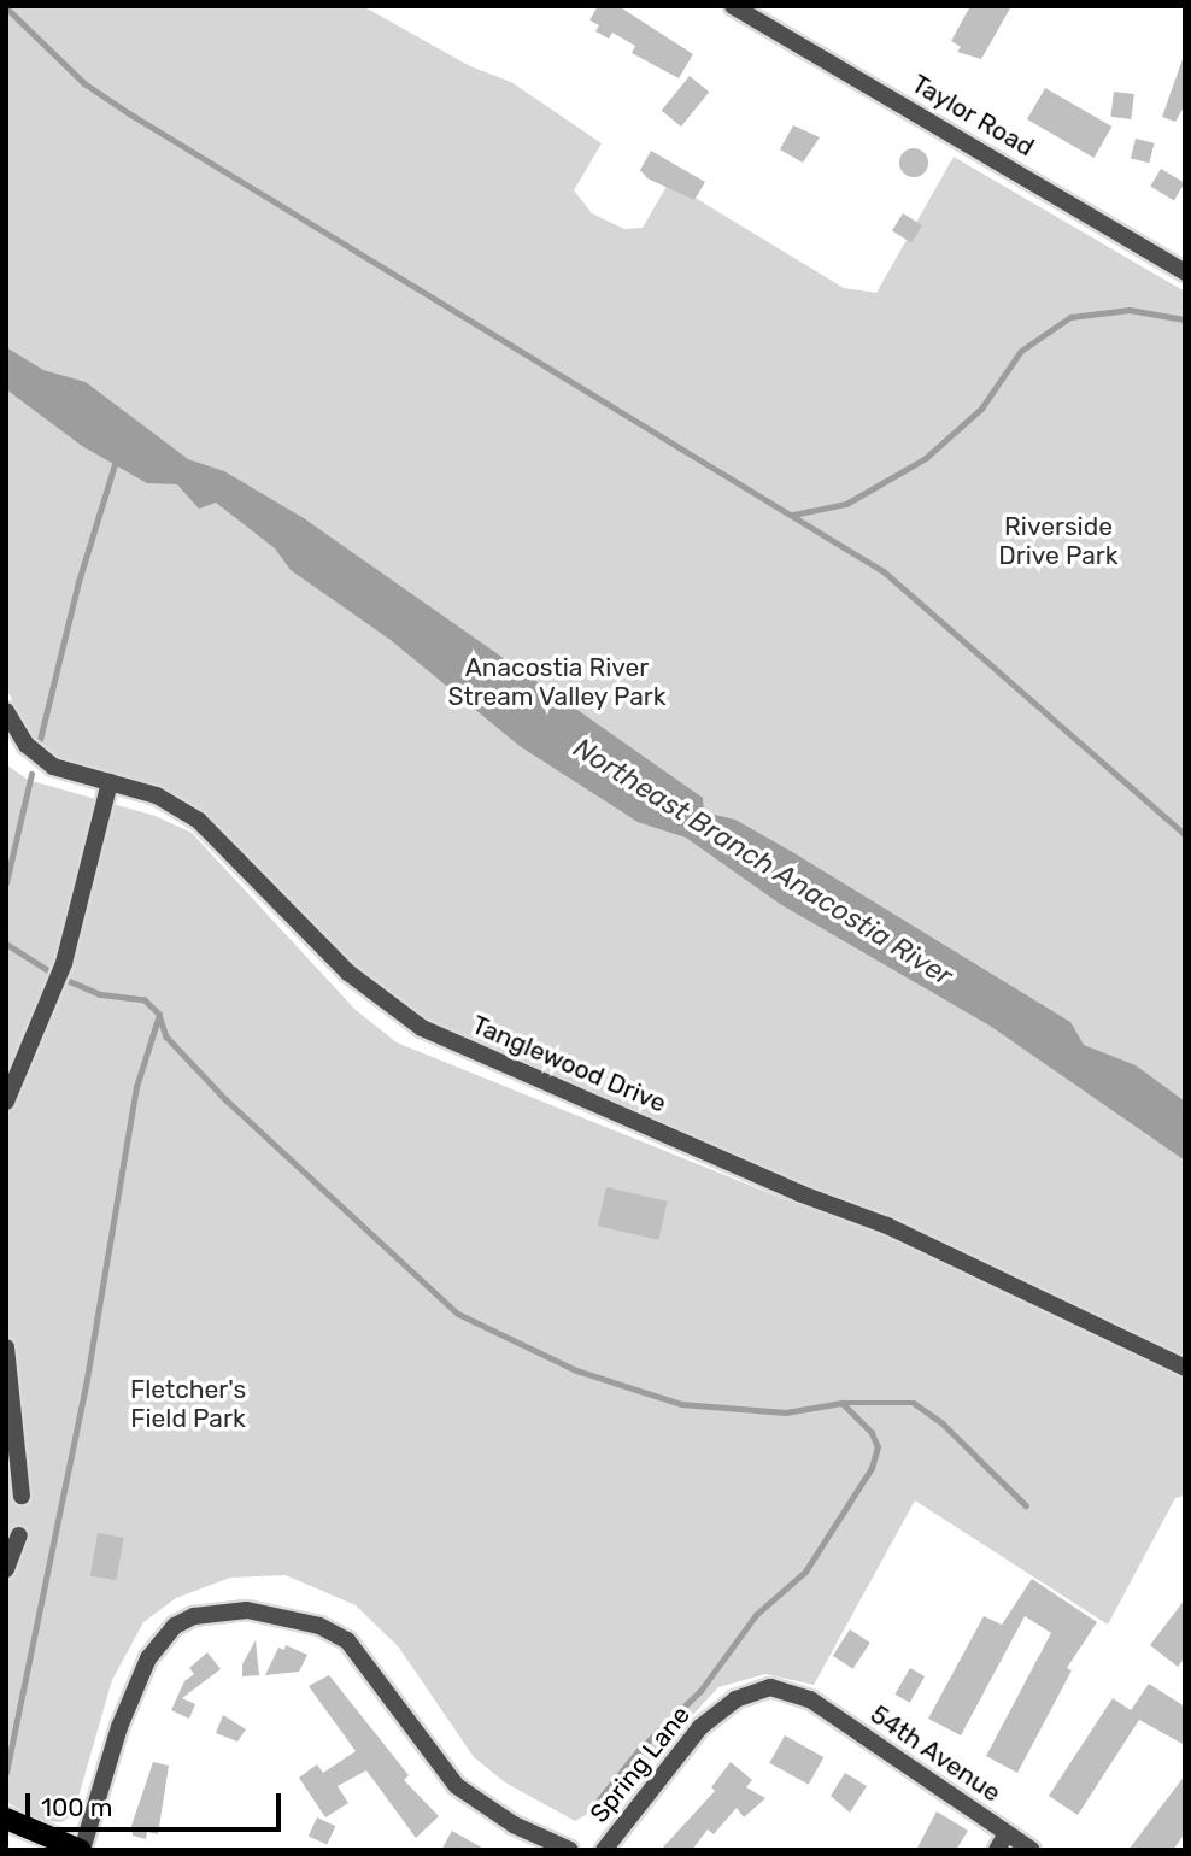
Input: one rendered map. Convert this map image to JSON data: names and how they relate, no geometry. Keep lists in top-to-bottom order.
{
  "streets": {
    "street": [
      "Taylor Road",
      "Tanglewood Drive",
      "54th Avenue",
      "Spring Lane"
    ]
  },
  "crossings": [
    ["54th Avenue", "Spring Lane"]
  ],
  "water": ["Northeast Branch Anacostia River"],
  "parks": ["Riverside Drive Park", "Anacostia River Stream Valley Park", "Fletcher's Field Park"],
  "scale_bar": "100 m"
}
